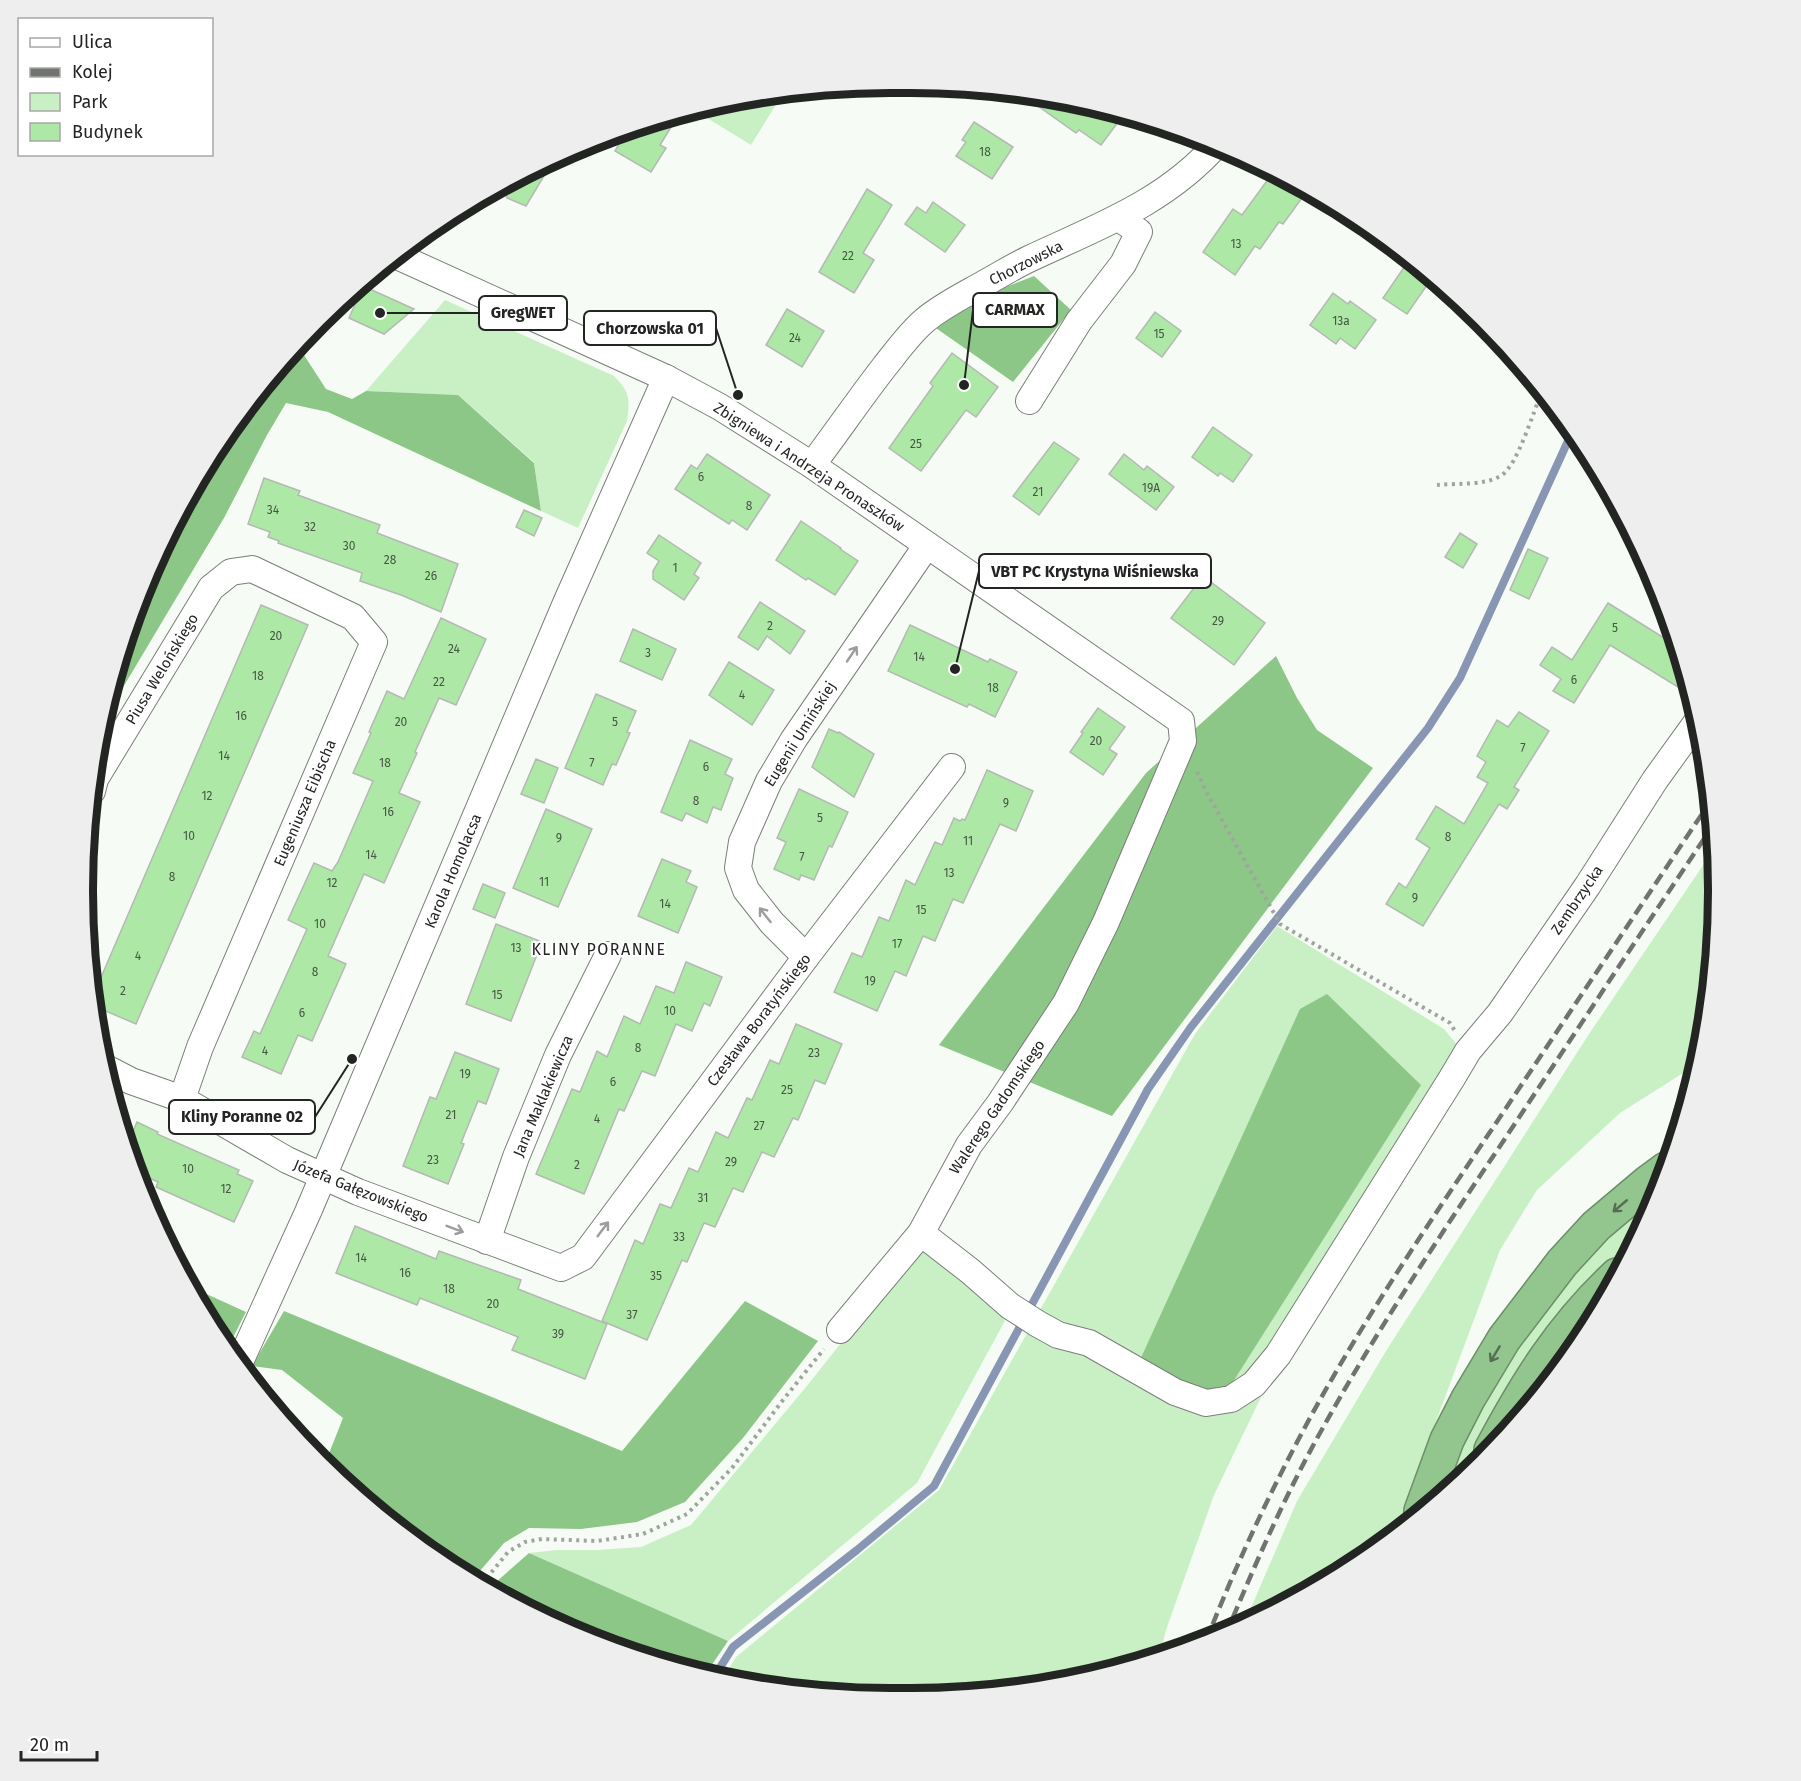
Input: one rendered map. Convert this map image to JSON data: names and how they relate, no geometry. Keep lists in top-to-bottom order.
{
  "streets": {
    "street": [
      "Chorzowska",
      "Zbigniewa i Andrzeja Pronaszków",
      "Piusa Welońskiego",
      "Eugenii Umińskiej",
      "Eugeniusza Eibischa",
      "Karola Homolacsa",
      "Zembrzycka",
      "Czesława Boratyńskiego",
      "Jana Maklakiewicza",
      "Walerego Gadomskiego",
      "Józefa Gałęzowskiego"
    ]
  },
  "crossings": [
    ["Chorzowska", "Zbigniewa i Andrzeja Pronaszków"],
    ["Zbigniewa i Andrzeja Pronaszków", "Eugenii Umińskiej"],
    ["Zbigniewa i Andrzeja Pronaszków", "Karola Homolacsa"],
    ["Piusa Welońskiego", "Eugeniusza Eibischa"],
    ["Eugenii Umińskiej", "Czesława Boratyńskiego"],
    ["Eugeniusza Eibischa", "Józefa Gałęzowskiego"],
    ["Karola Homolacsa", "Józefa Gałęzowskiego"],
    ["Zembrzycka", "Walerego Gadomskiego"],
    ["Czesława Boratyńskiego", "Józefa Gałęzowskiego"],
    ["Jana Maklakiewicza", "Józefa Gałęzowskiego"]
  ],
  "one_way": ["Eugenii Umińskiej", "Czesława Boratyńskiego", "Józefa Gałęzowskiego"],
  "districts": ["KLINY PORANNE"],
  "places": [
    "GregWET",
    "CARMAX",
    "Chorzowska 01",
    "VBT PC Krystyna Wiśniewska",
    "Kliny Poranne 02"
  ],
  "house_numbers": [
    "18",
    "13",
    "22",
    "13a",
    "15",
    "24",
    "25",
    "6",
    "19A",
    "21",
    "8",
    "34",
    "32",
    "30",
    "28",
    "1",
    "26",
    "29",
    "2",
    "5",
    "20",
    "24",
    "3",
    "14",
    "18",
    "6",
    "22",
    "18",
    "4",
    "16",
    "20",
    "5",
    "20",
    "7",
    "14",
    "18",
    "7",
    "6",
    "12",
    "8",
    "9",
    "16",
    "5",
    "10",
    "8",
    "9",
    "11",
    "14",
    "7",
    "13",
    "8",
    "11",
    "12",
    "9",
    "14",
    "15",
    "10",
    "17",
    "13",
    "4",
    "8",
    "19",
    "2",
    "15",
    "10",
    "6",
    "8",
    "4",
    "23",
    "19",
    "6",
    "25",
    "21",
    "4",
    "27",
    "23",
    "29",
    "2",
    "10",
    "12",
    "31",
    "33",
    "14",
    "16",
    "35",
    "18",
    "20",
    "37",
    "39"
  ],
  "legend": [
    "Ulica",
    "Kolej",
    "Park",
    "Budynek"
  ],
  "scale_bar": "20 m"
}
